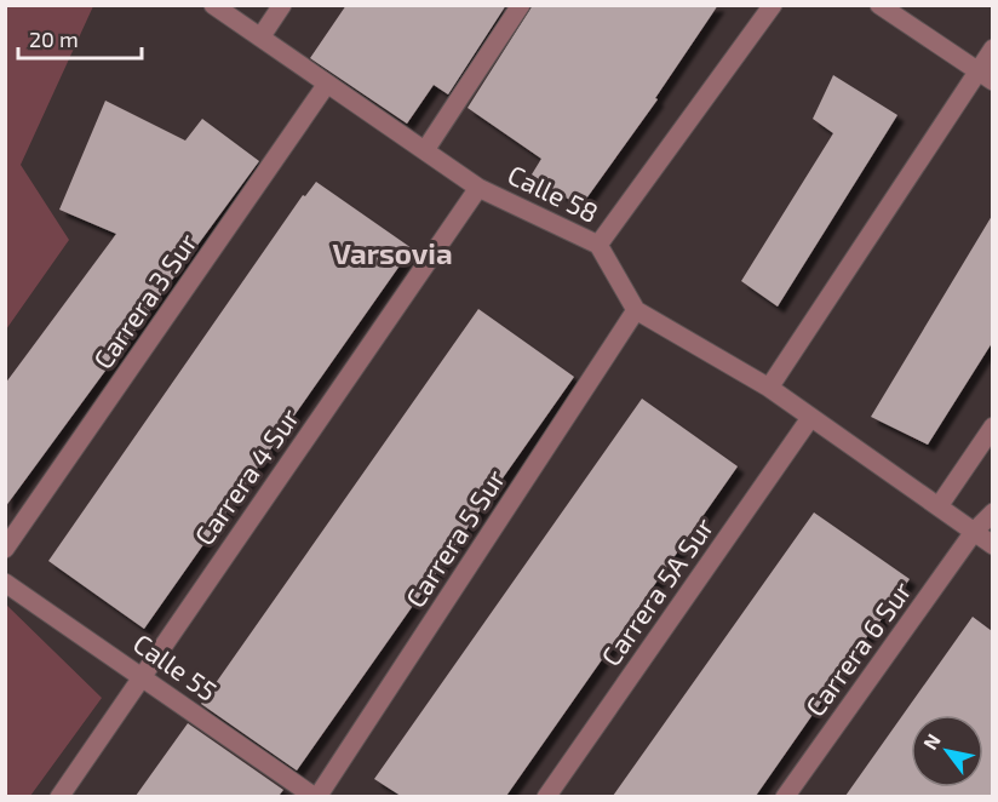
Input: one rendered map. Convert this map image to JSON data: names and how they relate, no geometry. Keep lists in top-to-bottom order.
{
  "streets": {
    "street": [
      "Calle 58",
      "Carrera 3 Sur",
      "Carrera 4 Sur",
      "Carrera 5 Sur",
      "Carrera 5A Sur",
      "Carrera 6 Sur",
      "Calle 55"
    ]
  },
  "crossings": [
    ["Calle 58", "Carrera 3 Sur"],
    ["Calle 58", "Carrera 4 Sur"],
    ["Calle 58", "Carrera 5 Sur"],
    ["Calle 58", "Carrera 5A Sur"],
    ["Calle 58", "Carrera 6 Sur"],
    ["Carrera 4 Sur", "Calle 55"],
    ["Carrera 5 Sur", "Calle 55"]
  ],
  "districts": ["Varsovia"],
  "scale_bar": "20 m",
  "north": "top left"
}
